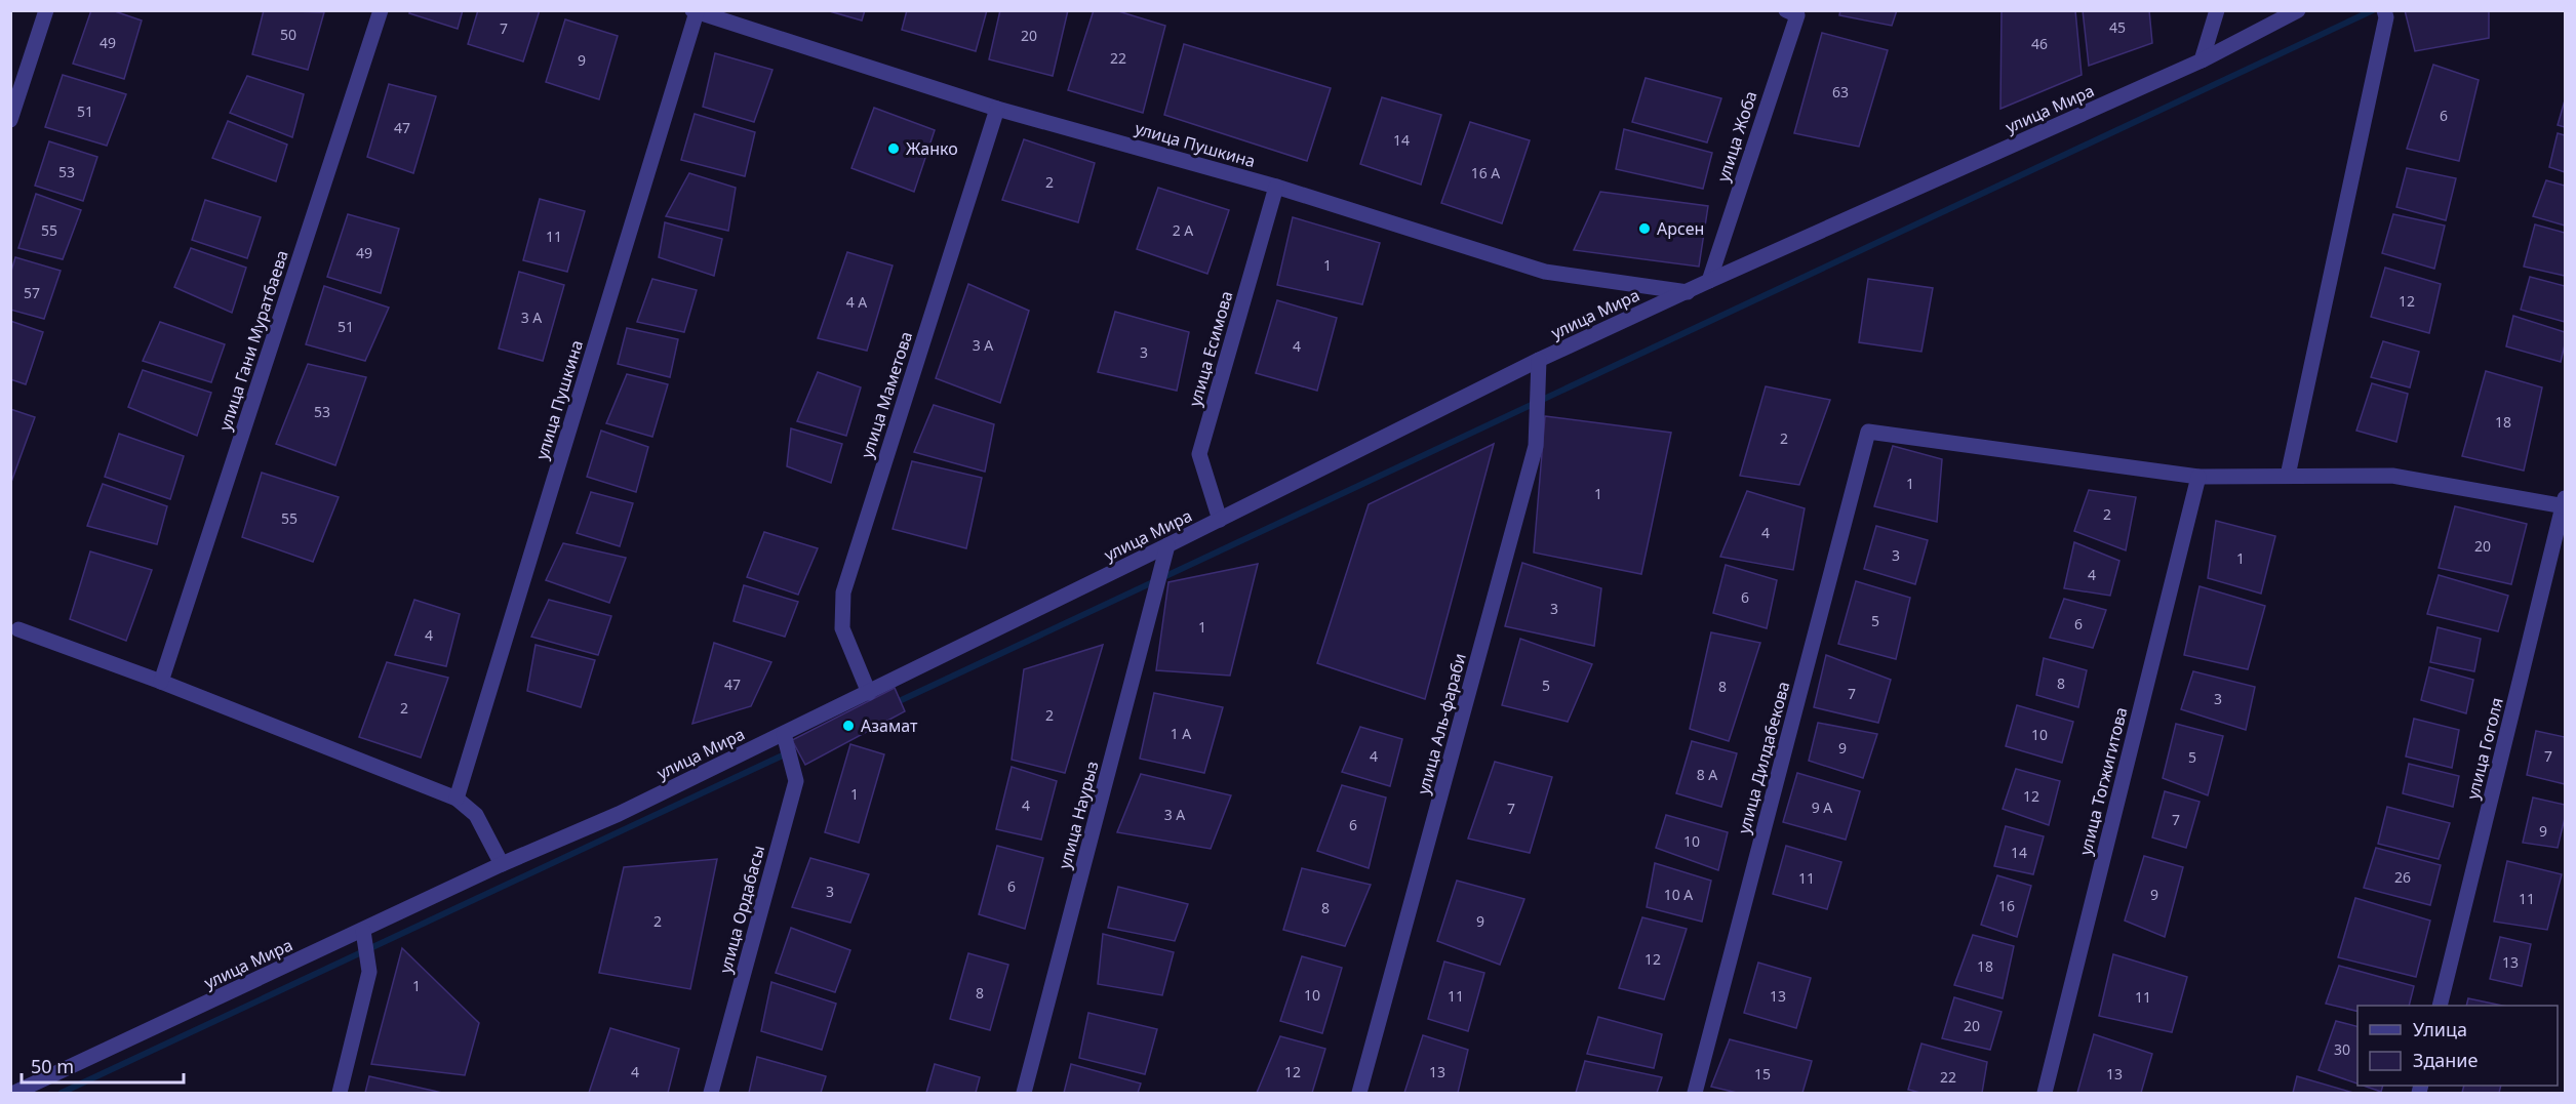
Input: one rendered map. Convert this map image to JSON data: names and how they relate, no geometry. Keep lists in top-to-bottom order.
{
  "streets": {
    "street": [
      "улица Мира",
      "улица Жоба",
      "улица Пушкина",
      "улица Гани Муратбаева",
      "улица Есимова",
      "улица Маметова",
      "улица Аль-фараби",
      "улица Гоголя",
      "улица Дилдабекова",
      "улица Тогжигитова",
      "улица Наурыз",
      "улица Ордабасы"
    ]
  },
  "crossings": [
    ["улица Мира", "улица Жоба"],
    ["улица Мира", "улица Пушкина"],
    ["улица Мира", "улица Есимова"],
    ["улица Мира", "улица Маметова"],
    ["улица Мира", "улица Аль-фараби"],
    ["улица Мира", "улица Наурыз"],
    ["улица Мира", "улица Ордабасы"],
    ["улица Пушкина", "улица Есимова"],
    ["улица Пушкина", "улица Маметова"],
    ["улица Дилдабекова", "улица Тогжигитова"]
  ],
  "places": ["Жанко", "Арсен", "Азамат"],
  "house_numbers": [
    "45",
    "7",
    "50",
    "20",
    "49",
    "46",
    "22",
    "9",
    "63",
    "51",
    "6",
    "47",
    "14",
    "53",
    "16 А",
    "2",
    "55",
    "2 А",
    "11",
    "49",
    "1",
    "57",
    "12",
    "4 А",
    "3 А",
    "51",
    "3 А",
    "4",
    "3",
    "53",
    "18",
    "2",
    "1",
    "1",
    "2",
    "55",
    "4",
    "20",
    "3",
    "1",
    "4",
    "6",
    "3",
    "5",
    "6",
    "1",
    "4",
    "8",
    "47",
    "5",
    "8",
    "7",
    "3",
    "2",
    "2",
    "1 А",
    "10",
    "9",
    "4",
    "7",
    "5",
    "8 А",
    "1",
    "12",
    "4",
    "9 А",
    "7",
    "3 А",
    "7",
    "6",
    "9",
    "10",
    "14",
    "26",
    "11",
    "6",
    "3",
    "10 А",
    "9",
    "11",
    "16",
    "8",
    "2",
    "9",
    "12",
    "13",
    "18",
    "1",
    "8",
    "10",
    "11",
    "13",
    "11",
    "20",
    "30",
    "4",
    "12",
    "13",
    "15",
    "13",
    "22"
  ],
  "legend": ["Улица", "Здание"],
  "scale_bar": "50 m"
}
